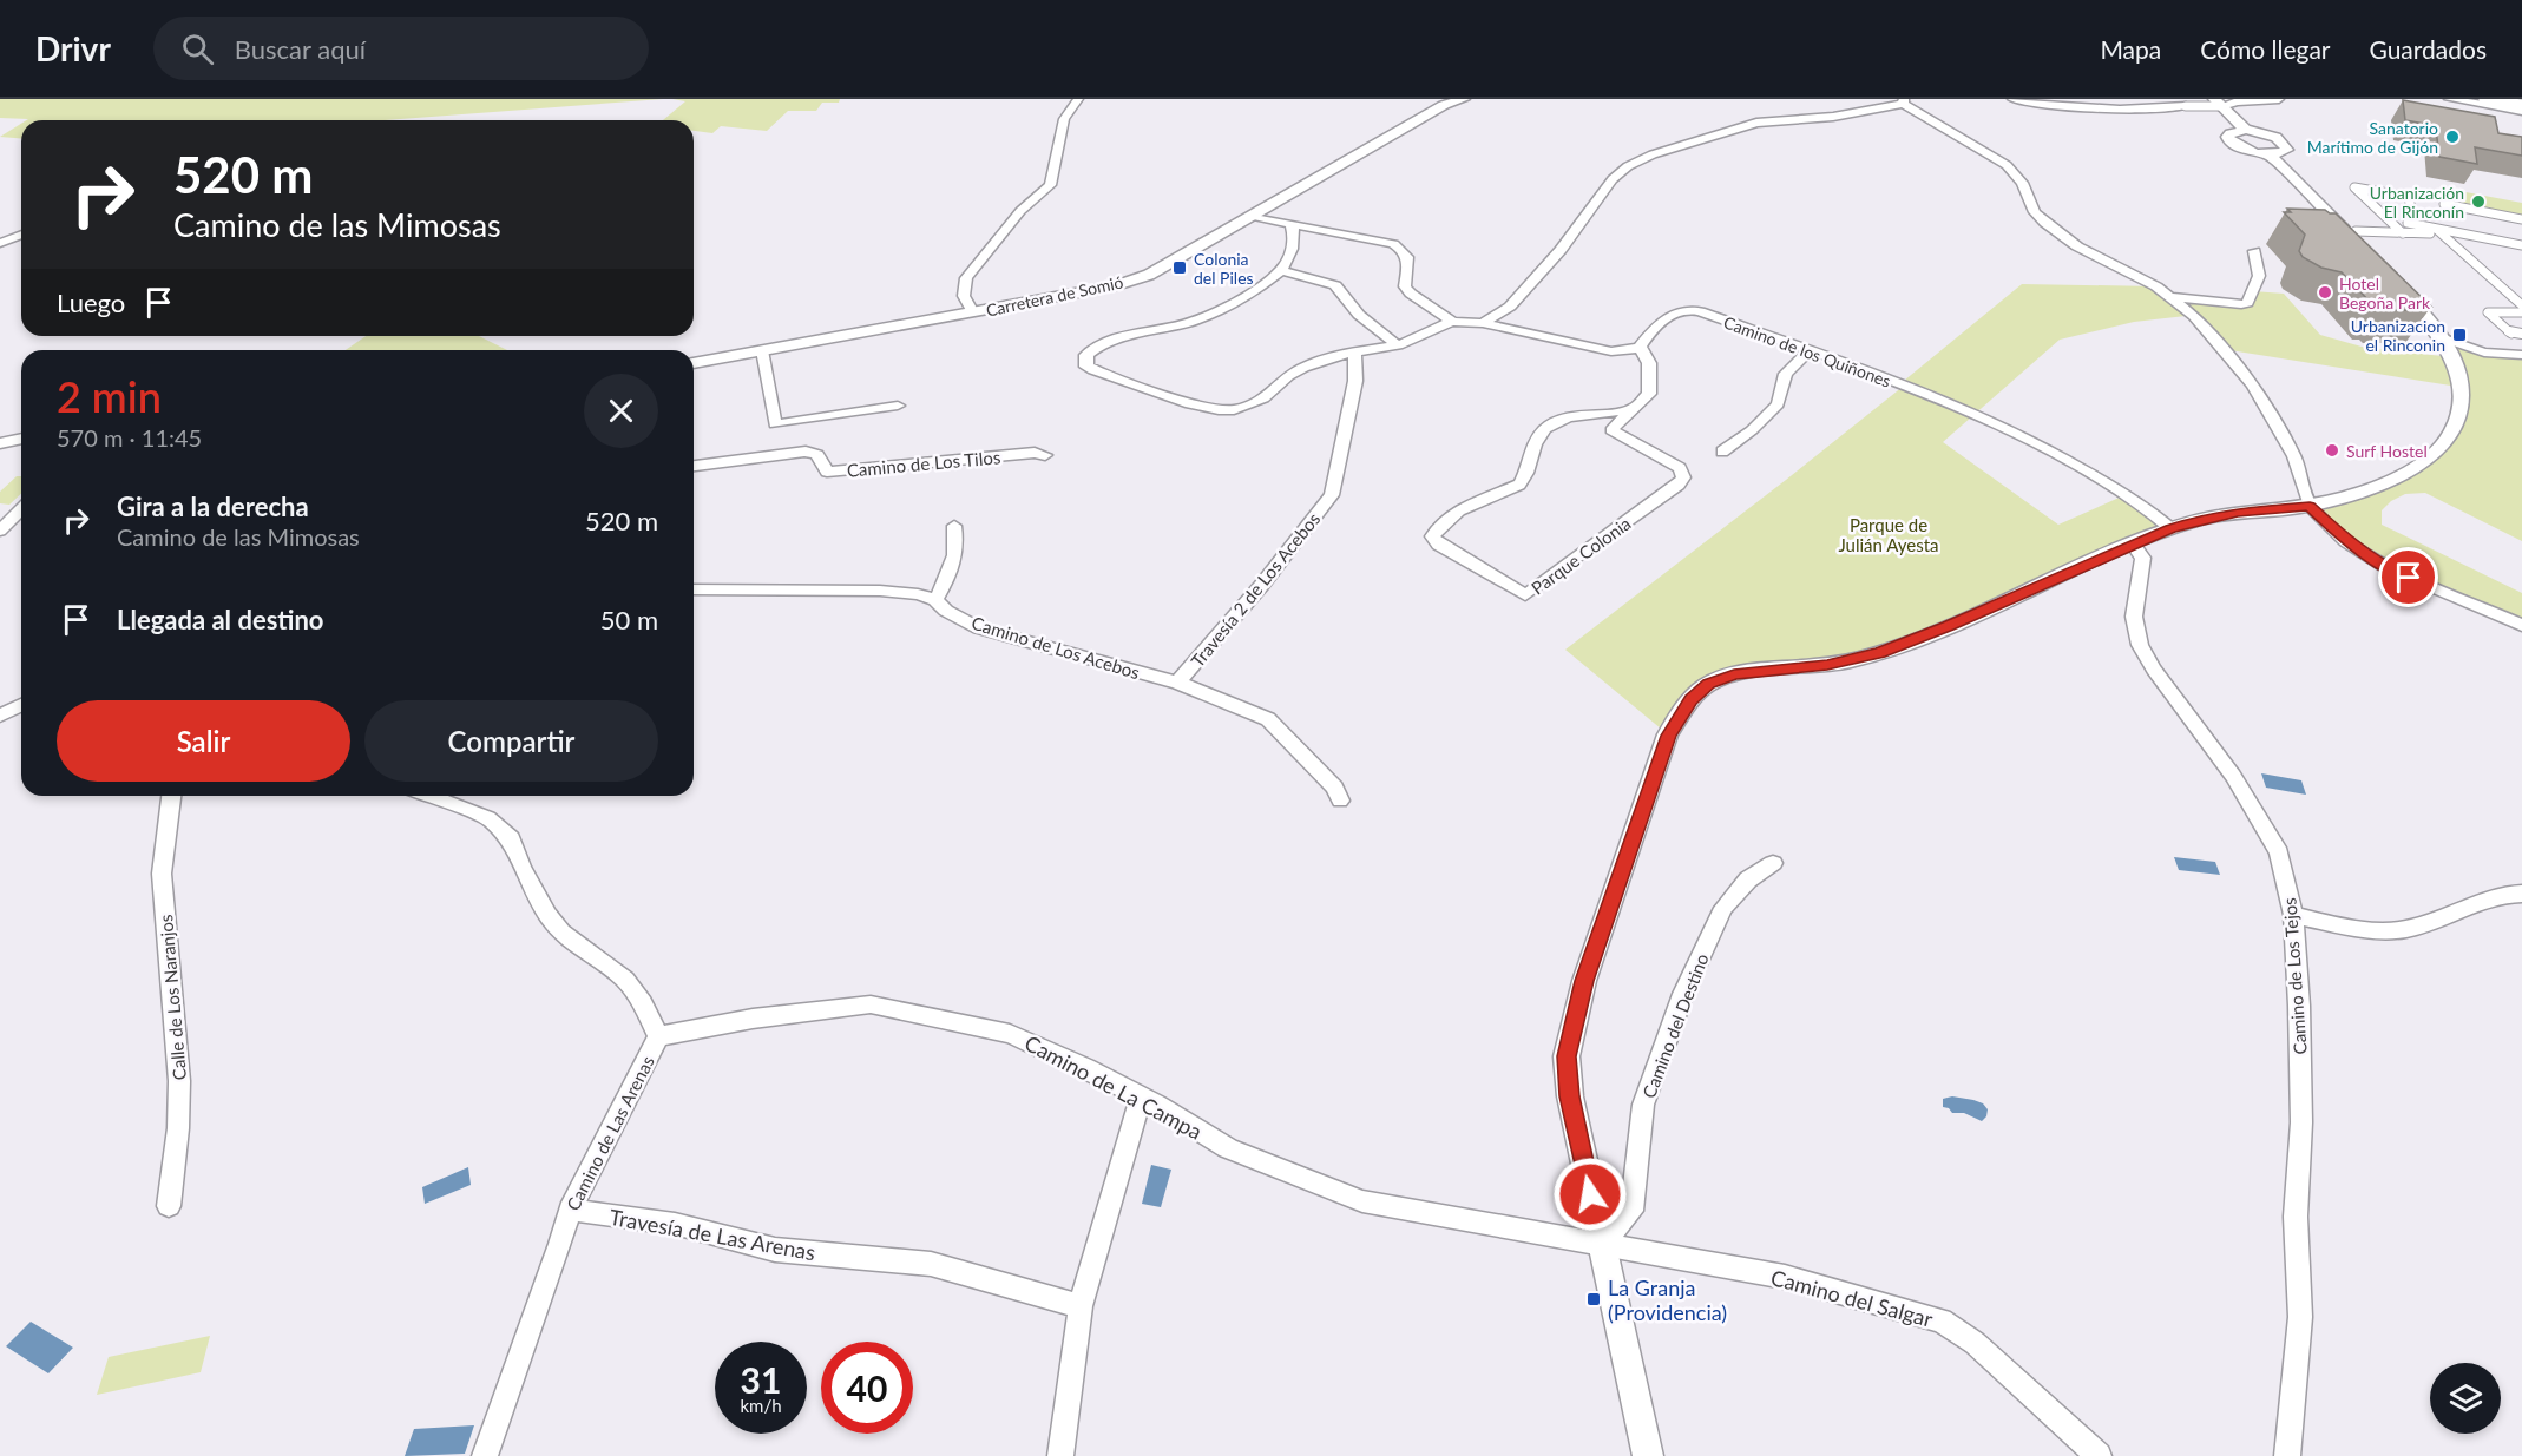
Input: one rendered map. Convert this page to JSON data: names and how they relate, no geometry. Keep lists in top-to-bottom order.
{
  "streets": {
    "street": [
      "Carretera de Somió",
      "Camino de los Quiñones",
      "Camino de Los Tilos",
      "Parque Colonia",
      "Travesía 2 de Los Acebos",
      "Camino de Los Acebos",
      "Camino de Los Tejos",
      "Calle de Los Naranjos",
      "Camino del Destino",
      "Camino de La Campa",
      "Camino de Las Arenas",
      "Travesía de Las Arenas",
      "Camino del Salgar"
    ]
  },
  "crossings": [
    ["Travesía 2 de Los Acebos", "Camino de Los Acebos"],
    ["Camino del Destino", "Camino de La Campa"],
    ["Camino del Destino", "Camino del Salgar"],
    ["Camino de La Campa", "Camino de Las Arenas"],
    ["Camino de La Campa", "Camino del Salgar"],
    ["Camino de Las Arenas", "Travesía de Las Arenas"]
  ],
  "parks": ["Parque de Julián Ayesta"],
  "places": {
    "other": [
      "Sanatorio Marítimo de Gijón",
      "Urbanización El Rinconín",
      "Hotel Begoña Park",
      "Surf Hostel"
    ],
    "transit": ["Colonia del Piles", "Urbanizacion el Rinconin", "La Granja (Providencia)"]
  },
  "page": {
    "header": "Drivr",
    "search": "Buscar aquí",
    "nav": ["Mapa", "Cómo llegar", "Guardados"],
    "turn": ["520 m", "Camino de las Mimosas"],
    "then": "Luego",
    "heading": ["2 min", "570 m · 11:45"],
    "list": [
      {
        "name": "Gira a la derecha",
        "note": "Camino de las Mimosas",
        "value": "520 m"
      },
      {
        "name": "Llegada al destino",
        "value": "50 m"
      }
    ],
    "buttons": ["Salir", "Compartir"],
    "speed": "31 km/h",
    "limit": "40"
  }
}
